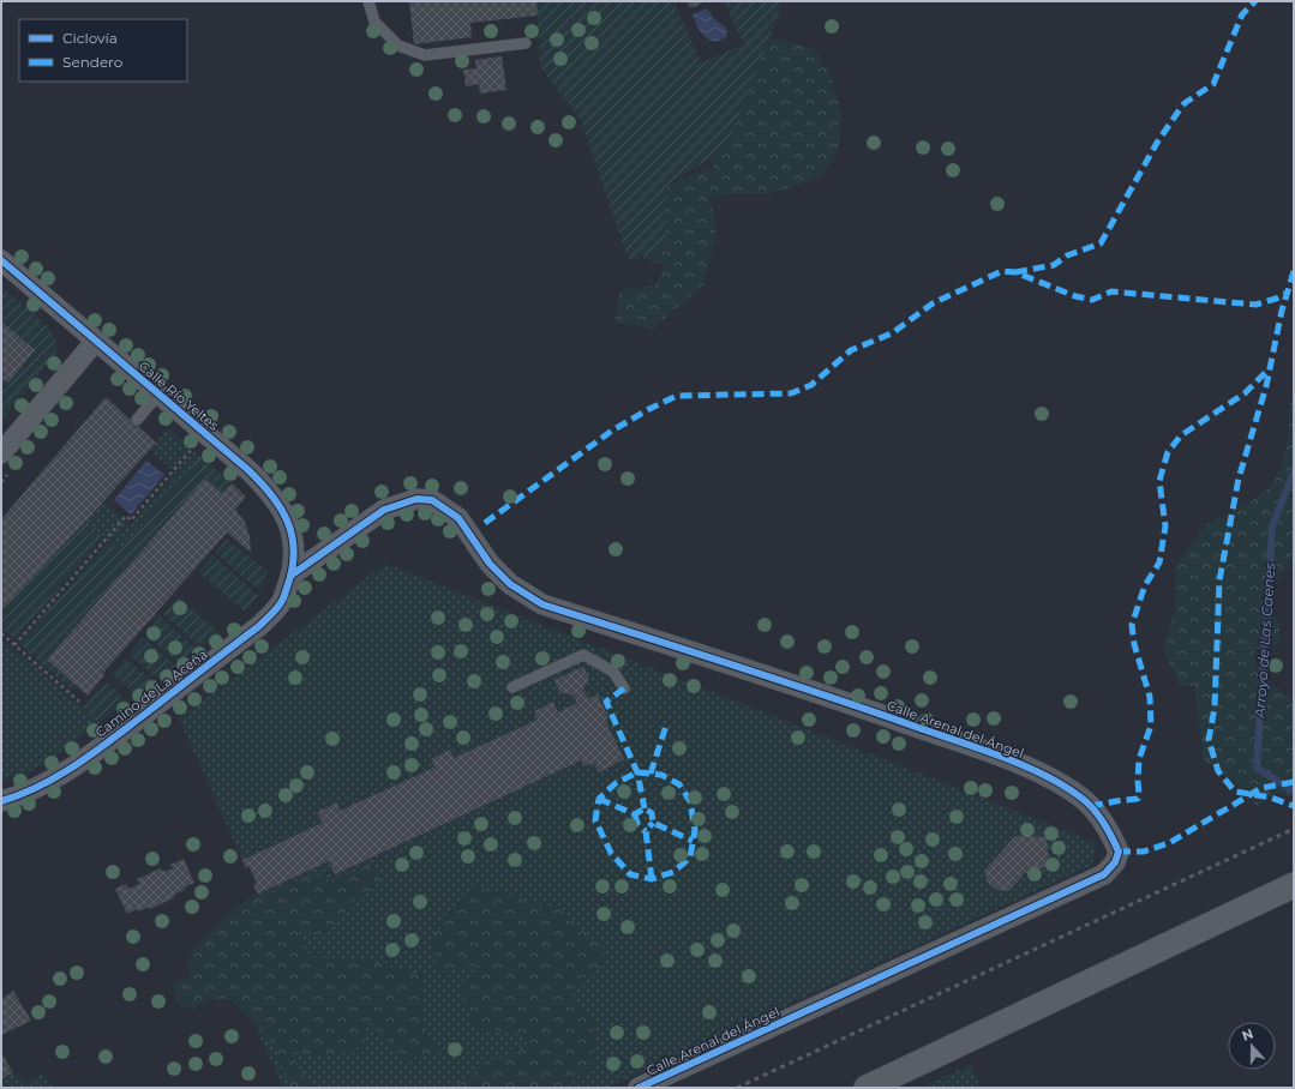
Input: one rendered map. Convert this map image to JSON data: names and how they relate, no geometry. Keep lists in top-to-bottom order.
{
  "streets": {
    "street": ["Calle Río Yeltes", "Camino de La Aceña", "Calle Arenal del Ángel"]
  },
  "crossings": [
    ["Calle Río Yeltes", "Camino de La Aceña"],
    ["Calle Río Yeltes", "Calle Arenal del Ángel"],
    ["Camino de La Aceña", "Calle Arenal del Ángel"]
  ],
  "water": ["Arroyo de Las Caenes"],
  "legend": ["Ciclovía", "Sendero"],
  "north": "top"
}
